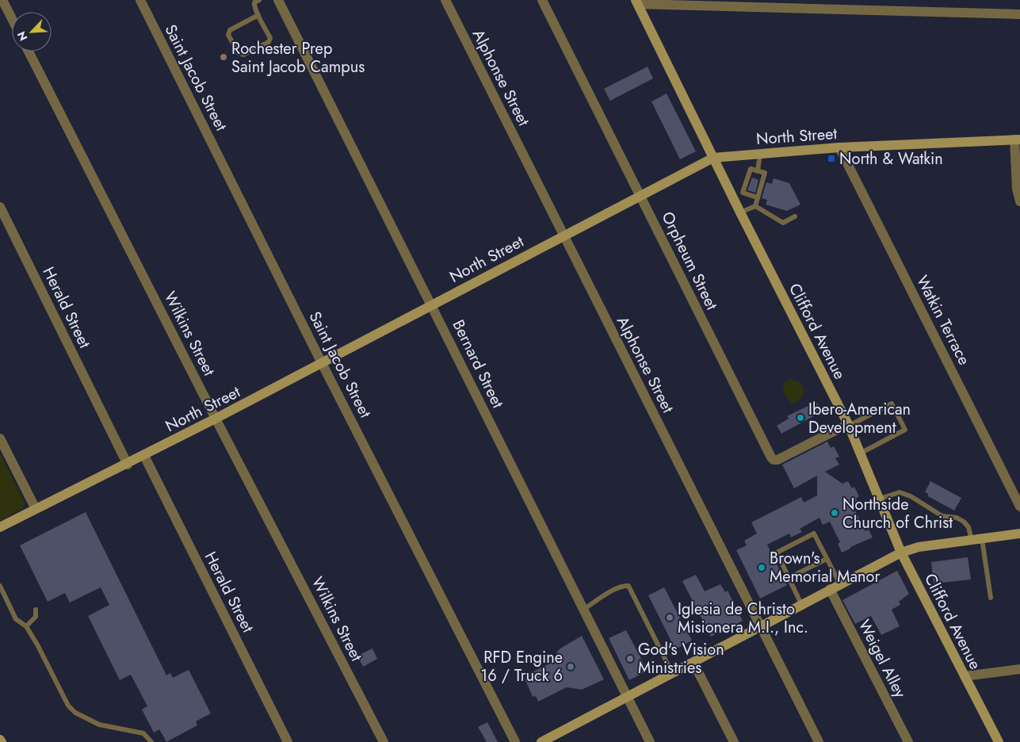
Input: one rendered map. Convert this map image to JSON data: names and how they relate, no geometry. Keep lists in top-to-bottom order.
{
  "streets": {
    "main road": ["North Street", "Clifford Avenue"],
    "street": [
      "Saint Jacob Street",
      "Alphonse Street",
      "Orpheum Street",
      "Herald Street",
      "Watkin Terrace",
      "Wilkins Street",
      "Bernard Street",
      "Weigel Alley"
    ]
  },
  "crossings": [
    ["Saint Jacob Street", "North Street"],
    ["Alphonse Street", "North Street"],
    ["North Street", "Orpheum Street"],
    ["North Street", "Herald Street"],
    ["North Street", "Watkin Terrace"],
    ["North Street", "Clifford Avenue"],
    ["North Street", "Wilkins Street"],
    ["North Street", "Bernard Street"],
    ["Orpheum Street", "Clifford Avenue"]
  ],
  "places": {
    "other": [
      "Rochester Prep Saint Jacob Campus",
      "Ibero-American Development",
      "Northside Church of Christ",
      "Brown's Memorial Manor",
      "Iglesia de Christo Misionera M.I., Inc.",
      "God's Vision Ministries",
      "RFD Engine 16 / Truck 6"
    ],
    "transit": ["North & Watkin"]
  },
  "north": "bottom left"
}
